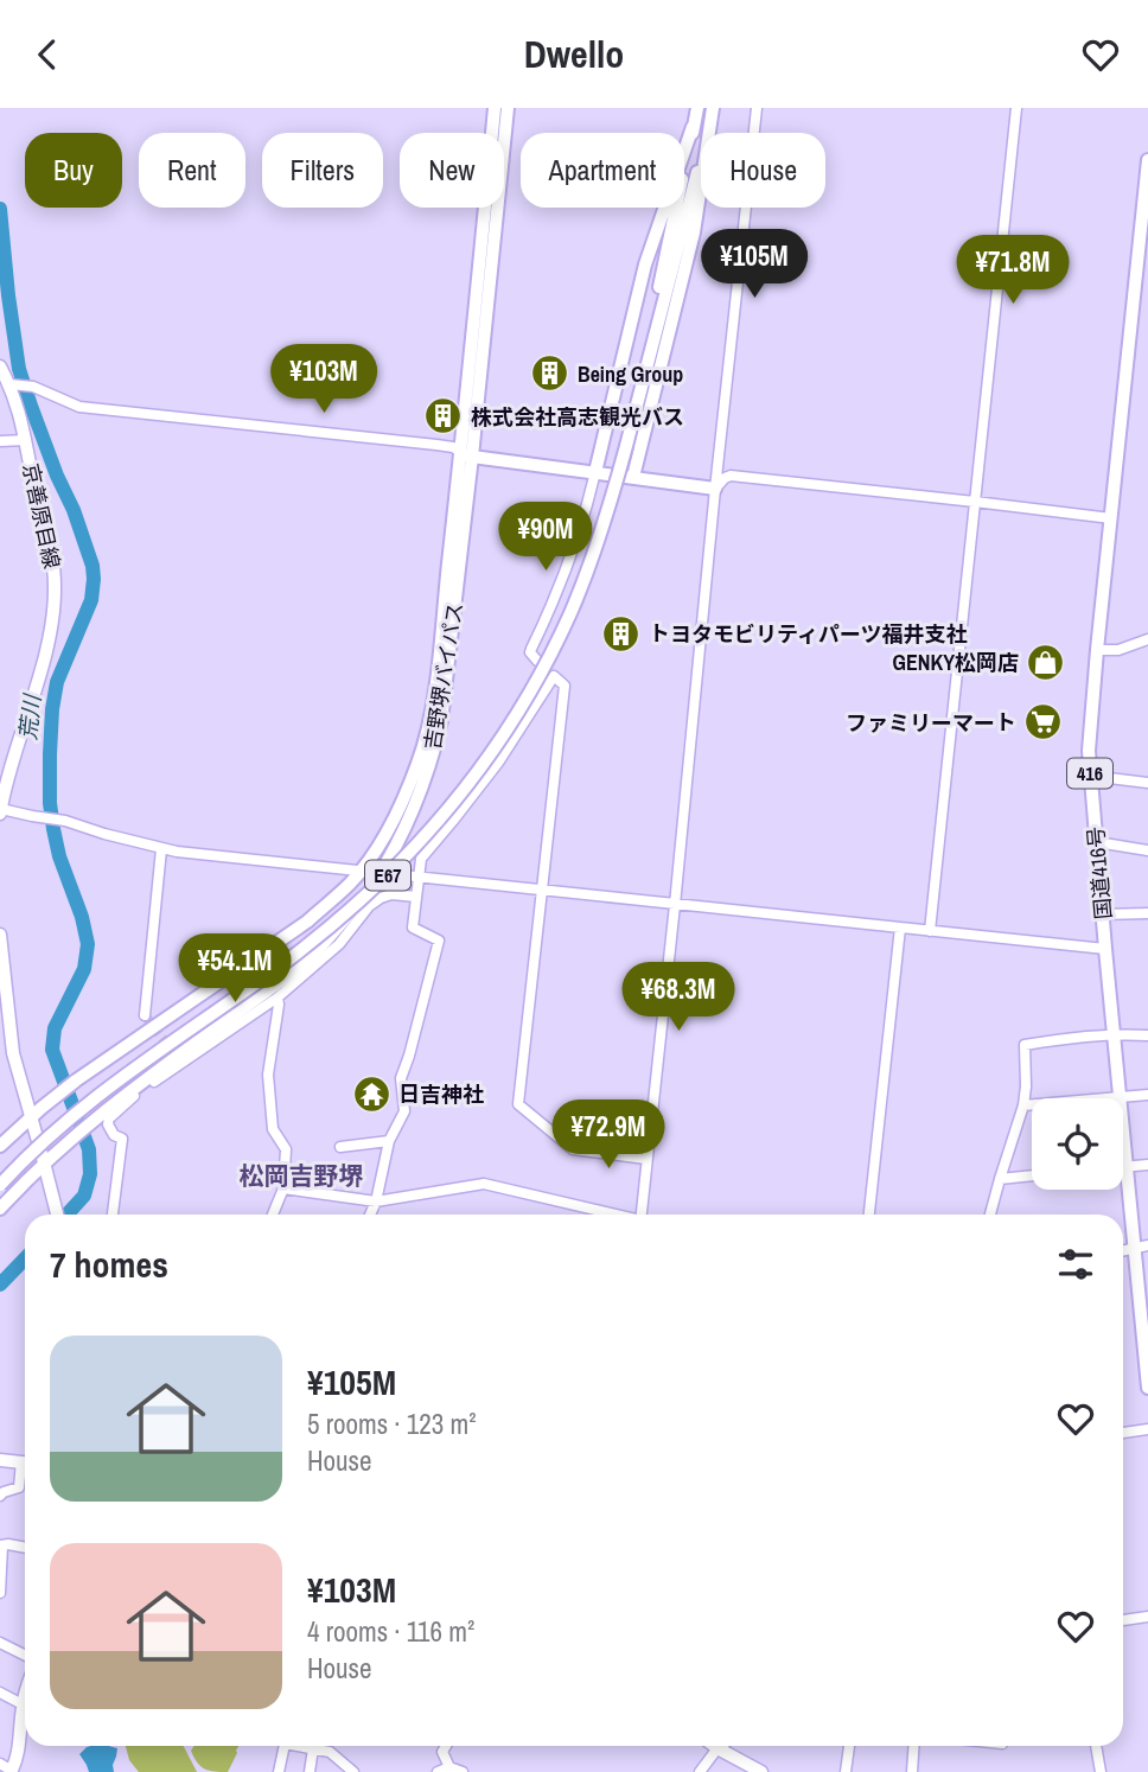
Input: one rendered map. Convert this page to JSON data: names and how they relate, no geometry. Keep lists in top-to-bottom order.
{
  "streets": {
    "highway": [
      "吉野堺バイパス",
      "416",
      "国道416号",
      "E67"
    ],
    "main road": ["京善原目線"]
  },
  "districts": ["松岡吉野堺"],
  "water": ["荒川"],
  "places": {
    "building": ["Being Group", "株式会社高志観光バス", "トヨタモビリティパーツ福井支社"],
    "shop": ["GENKY松岡店"],
    "supermarket": ["ファミリーマート"],
    "temple": ["日吉神社"]
  },
  "page": {
    "header": "Dwello",
    "chip": [
      "Buy",
      "Rent",
      "Filters",
      "New",
      "Apartment",
      "House"
    ],
    "price": [
      "¥105M",
      "¥71.8M",
      "¥103M",
      "¥90M",
      "¥54.1M",
      "¥68.3M",
      "¥72.9M"
    ],
    "heading": "7 homes",
    "list": [
      {
        "name": "¥105M",
        "note": "5 rooms · 123 m² · House"
      },
      {
        "name": "¥103M",
        "note": "4 rooms · 116 m² · House"
      }
    ]
  }
}
